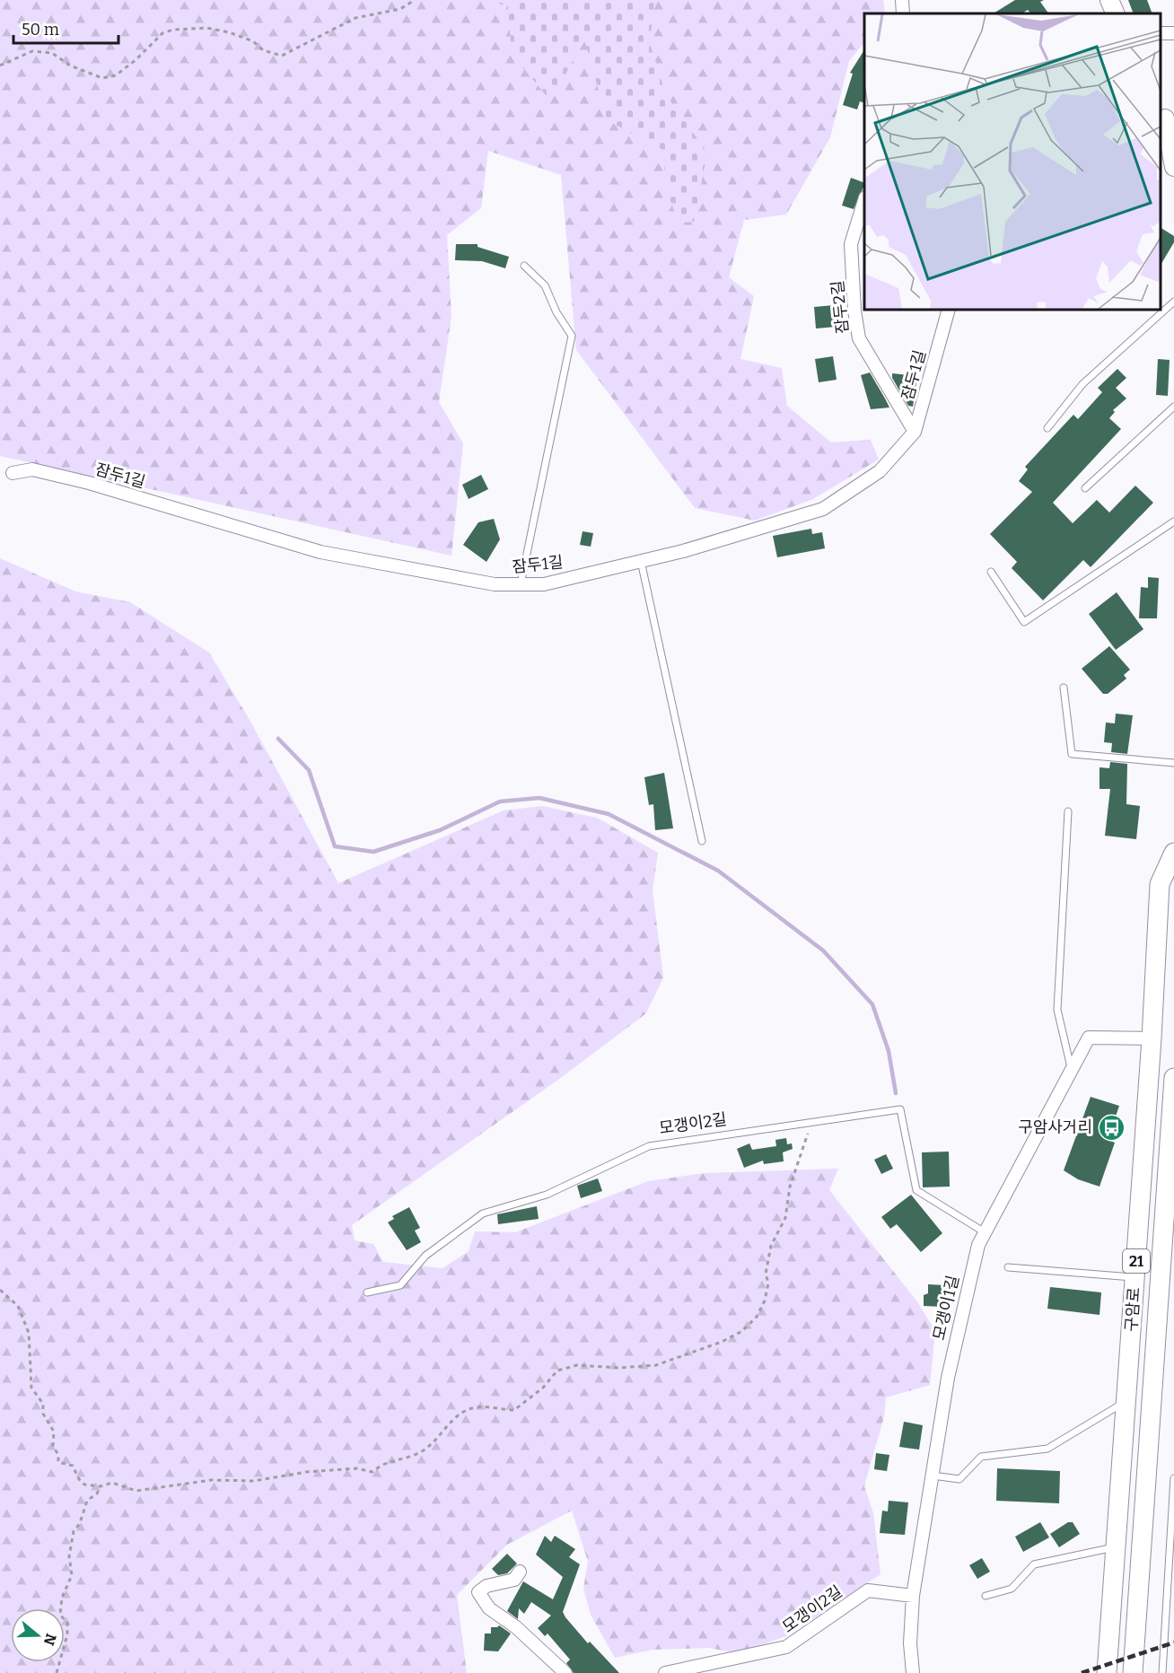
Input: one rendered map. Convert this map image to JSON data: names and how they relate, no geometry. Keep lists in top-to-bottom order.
{
  "streets": {
    "main road": ["21", "구암로"],
    "street": [
      "잠두2길",
      "잠두1길",
      "모갱이2길",
      "모갱이1길"
    ]
  },
  "crossings": [
    ["잠두2길", "잠두1길"],
    ["모갱이2길", "모갱이1길"],
    ["모갱이1길", "구암로"]
  ],
  "places": {
    "bus stop": ["구암사거리"]
  },
  "scale_bar": "50 m",
  "north": "right"
}
